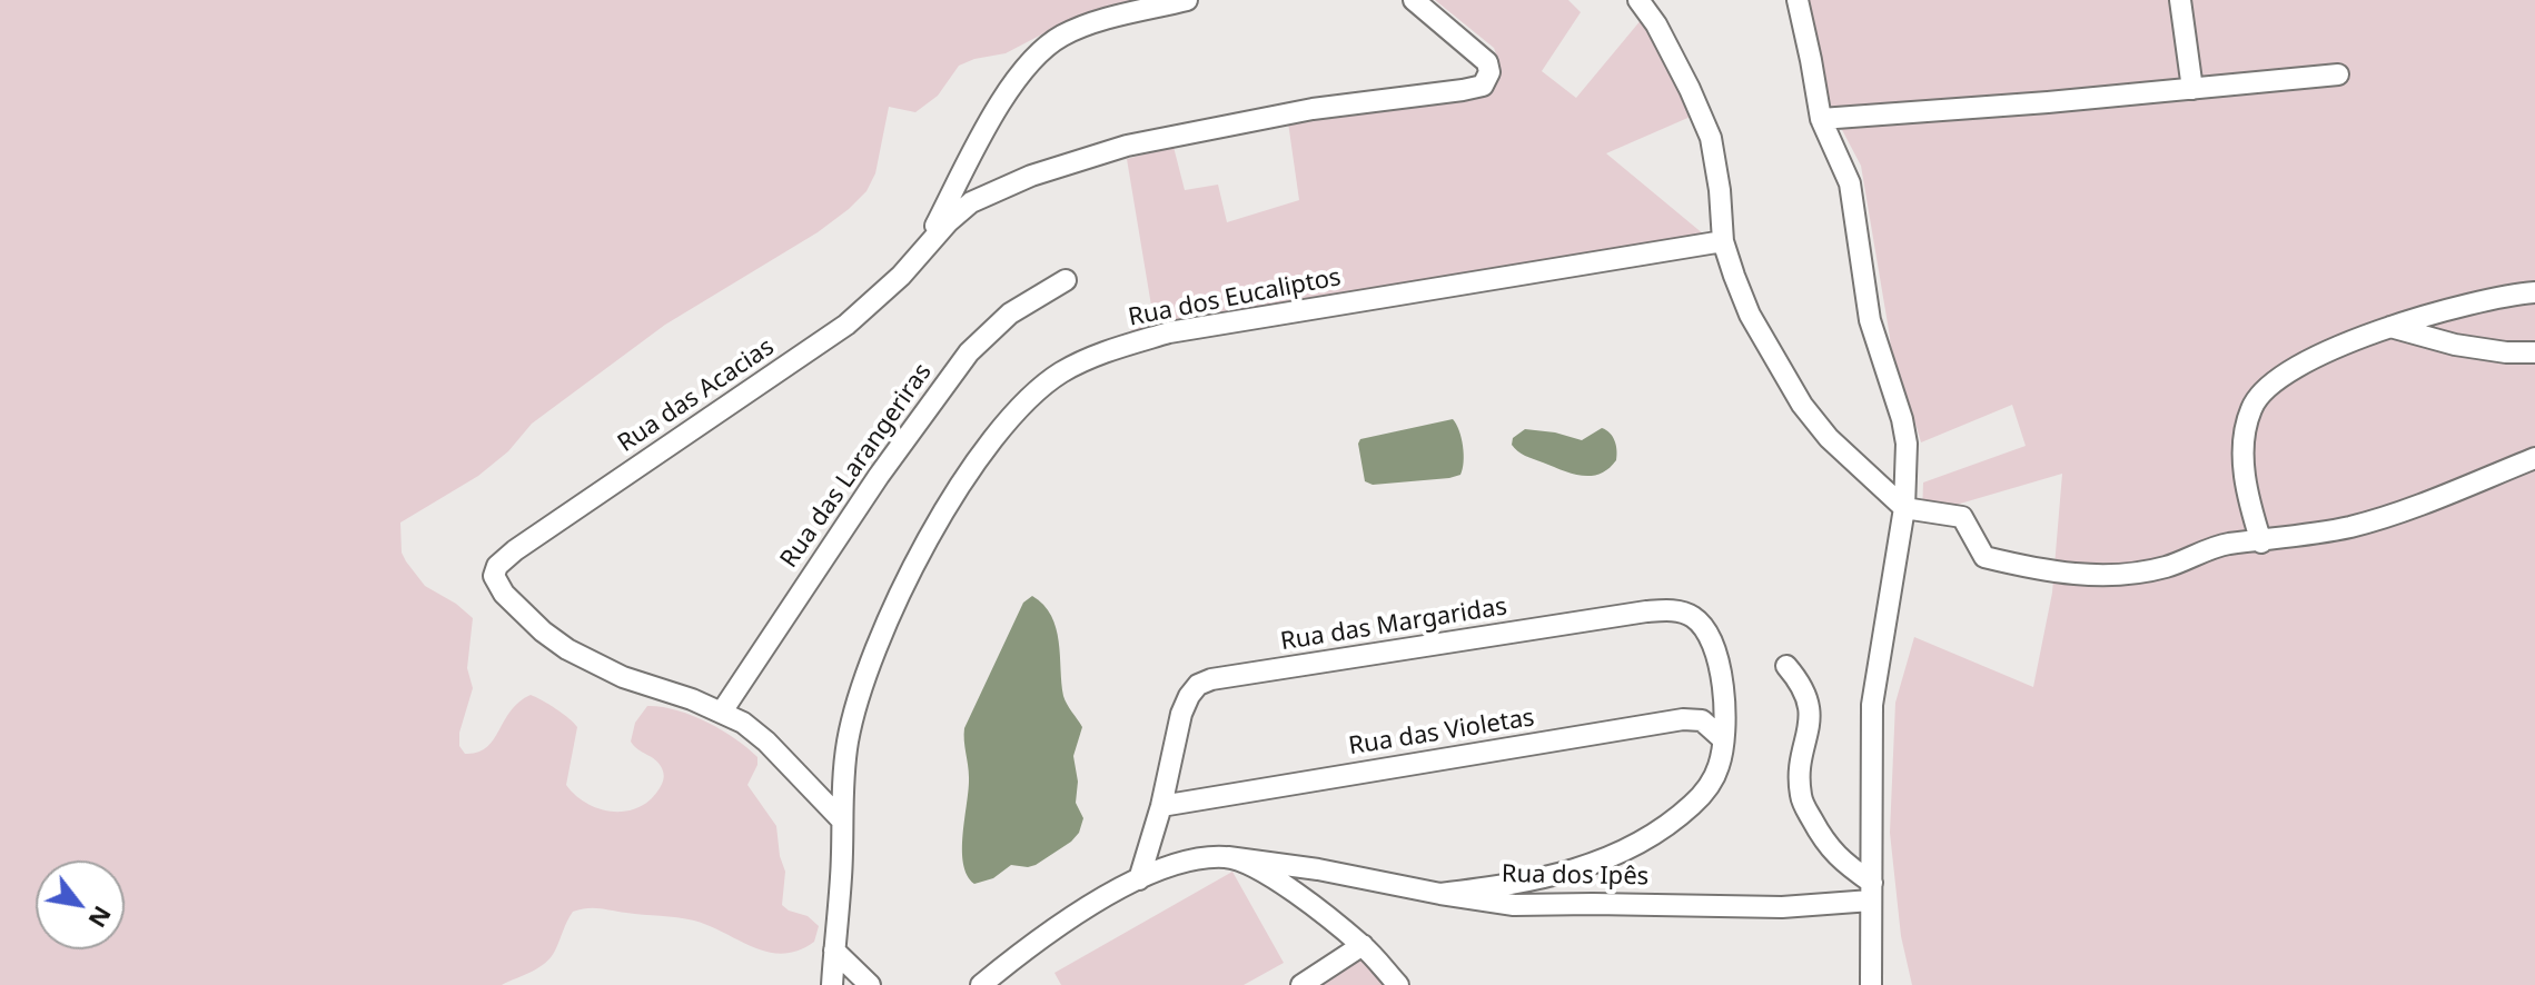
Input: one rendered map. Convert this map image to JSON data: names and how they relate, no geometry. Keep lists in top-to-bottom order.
{
  "streets": {
    "street": [
      "Rua dos Eucaliptos",
      "Rua das Acacias",
      "Rua das Larangeriras",
      "Rua das Margaridas",
      "Rua das Violetas",
      "Rua dos Ipês"
    ]
  },
  "crossings": [
    ["Rua das Acacias", "Rua das Larangeriras"],
    ["Rua das Margaridas", "Rua das Violetas"],
    ["Rua das Margaridas", "Rua dos Ipês"]
  ],
  "north": "bottom right"
}
